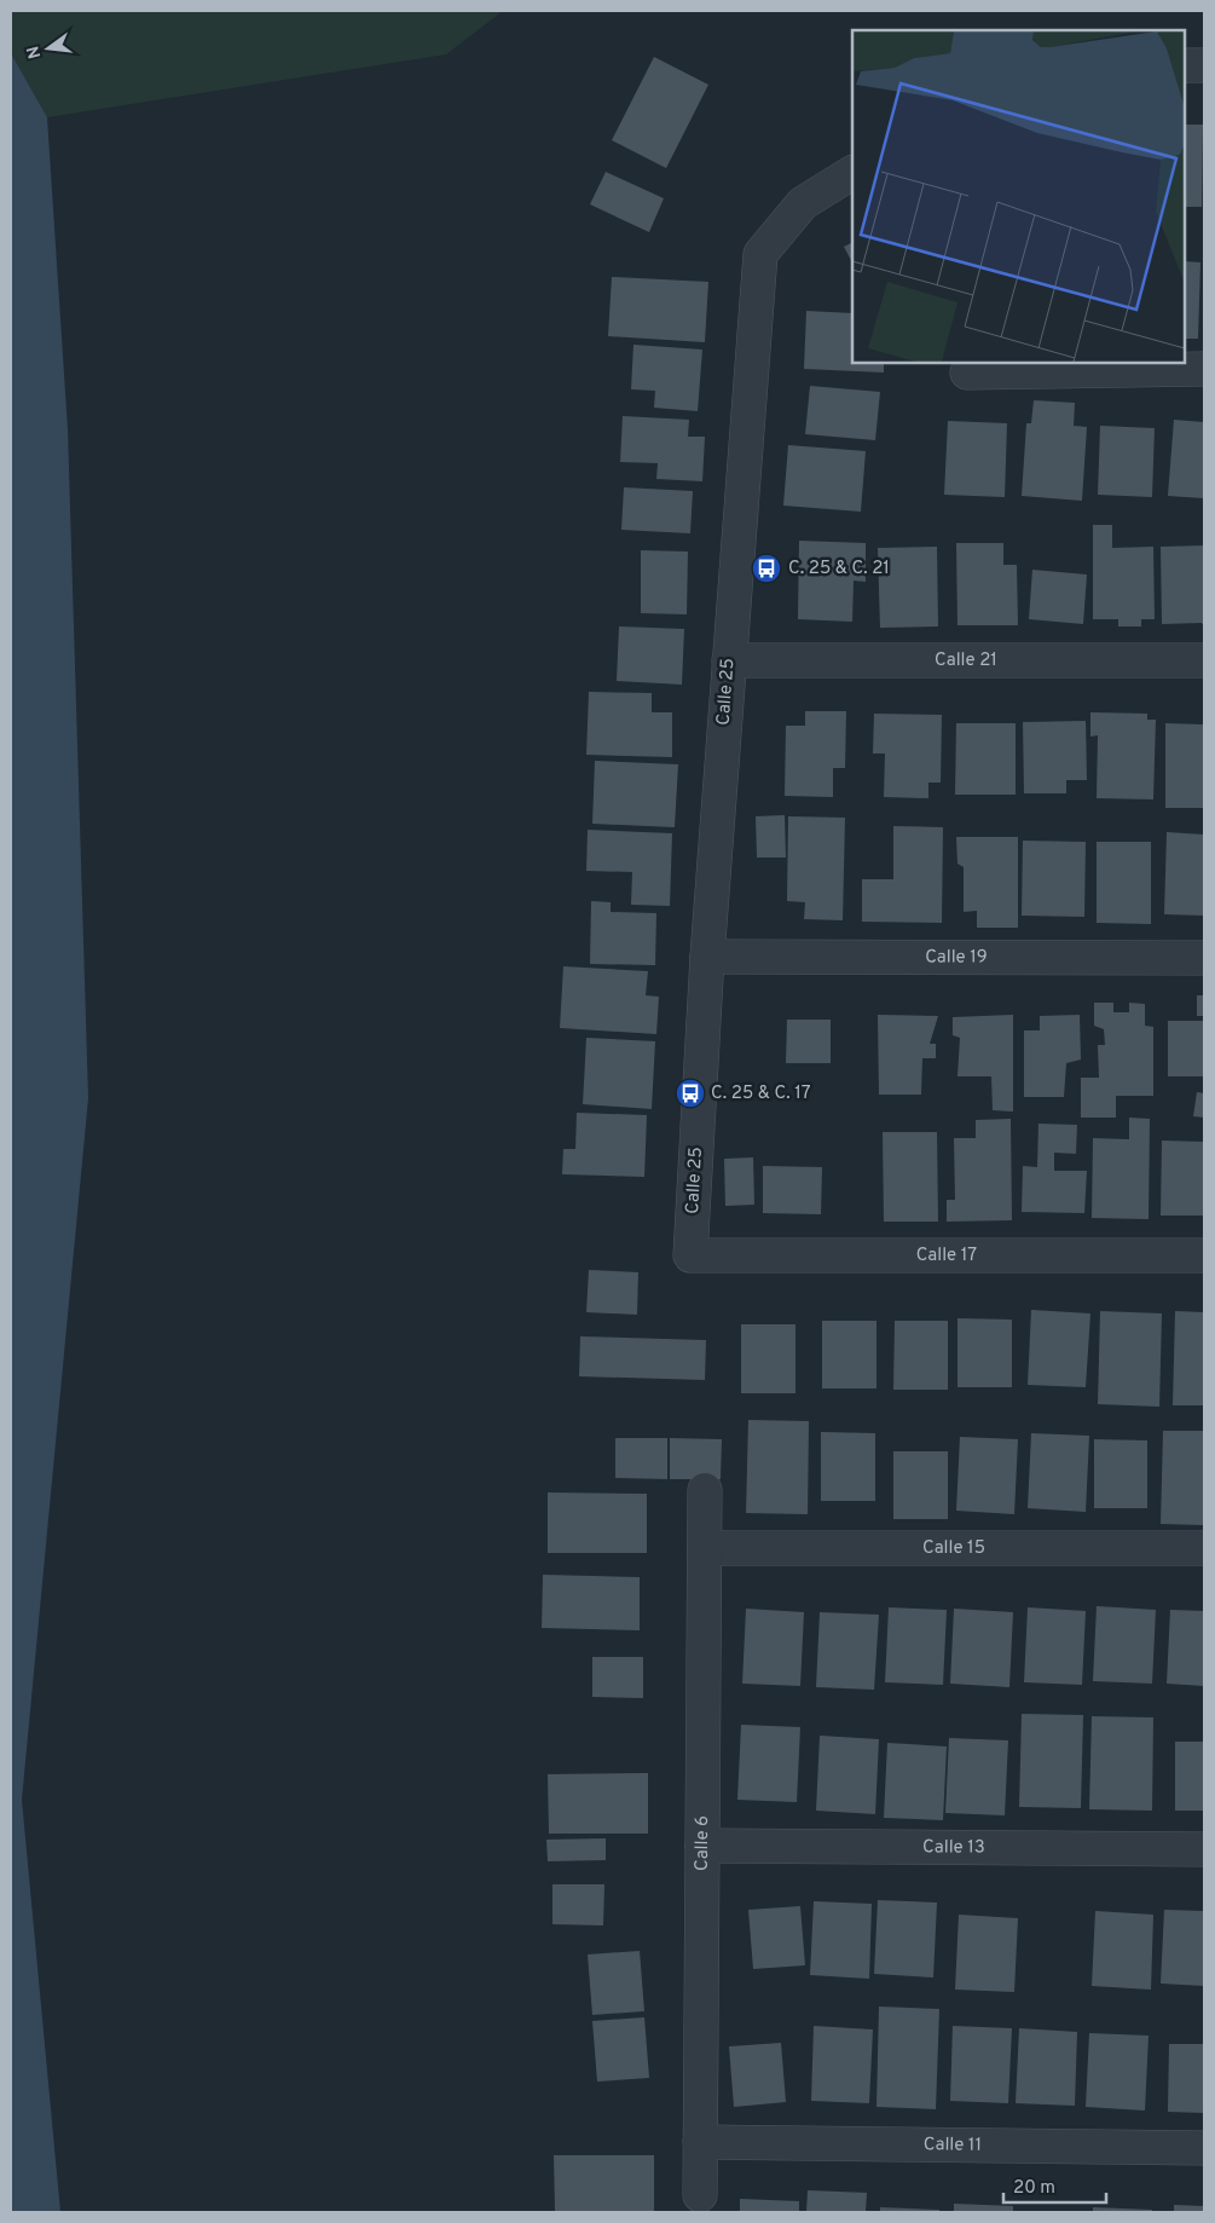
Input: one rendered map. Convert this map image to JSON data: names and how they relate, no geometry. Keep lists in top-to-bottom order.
{
  "streets": {
    "street": [
      "Calle 21",
      "Calle 25",
      "Calle 19",
      "Calle 17",
      "Calle 15",
      "Calle 6",
      "Calle 13",
      "Calle 11"
    ]
  },
  "crossings": [
    ["Calle 21", "Calle 25"],
    ["Calle 25", "Calle 19"],
    ["Calle 25", "Calle 17"],
    ["Calle 15", "Calle 6"],
    ["Calle 6", "Calle 13"],
    ["Calle 6", "Calle 11"]
  ],
  "places": {
    "bus stop": ["C. 25 & C. 21", "C. 25 & C. 17"]
  },
  "scale_bar": "20 m",
  "north": "left"
}
